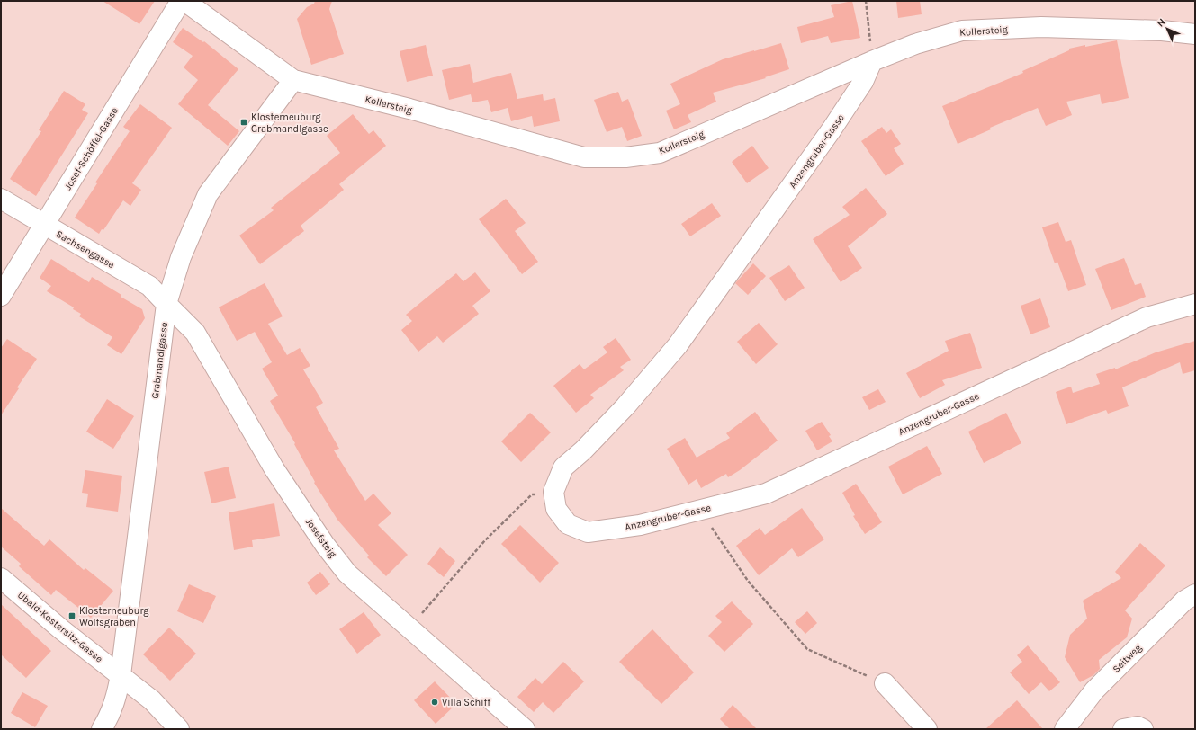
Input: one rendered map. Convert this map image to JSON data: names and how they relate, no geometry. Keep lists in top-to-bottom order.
{
  "streets": {
    "street": [
      "Kollersteig",
      "Josef-Schöffel-Gasse",
      "Anzengruber-Gasse",
      "Sachsengasse",
      "Grabmandlgasse",
      "Josefsteig",
      "Ubald-Kostersitz-Gasse",
      "Seitweg"
    ]
  },
  "crossings": [
    ["Kollersteig", "Anzengruber-Gasse"],
    ["Kollersteig", "Grabmandlgasse"],
    ["Josef-Schöffel-Gasse", "Sachsengasse"],
    ["Sachsengasse", "Grabmandlgasse"],
    ["Sachsengasse", "Josefsteig"],
    ["Grabmandlgasse", "Josefsteig"],
    ["Grabmandlgasse", "Ubald-Kostersitz-Gasse"]
  ],
  "places": {
    "transit": ["Klosterneuburg Grabmandlgasse", "Klosterneuburg Wolfsgraben"],
    "other": ["Villa Schiff"]
  },
  "north": "top left"
}
